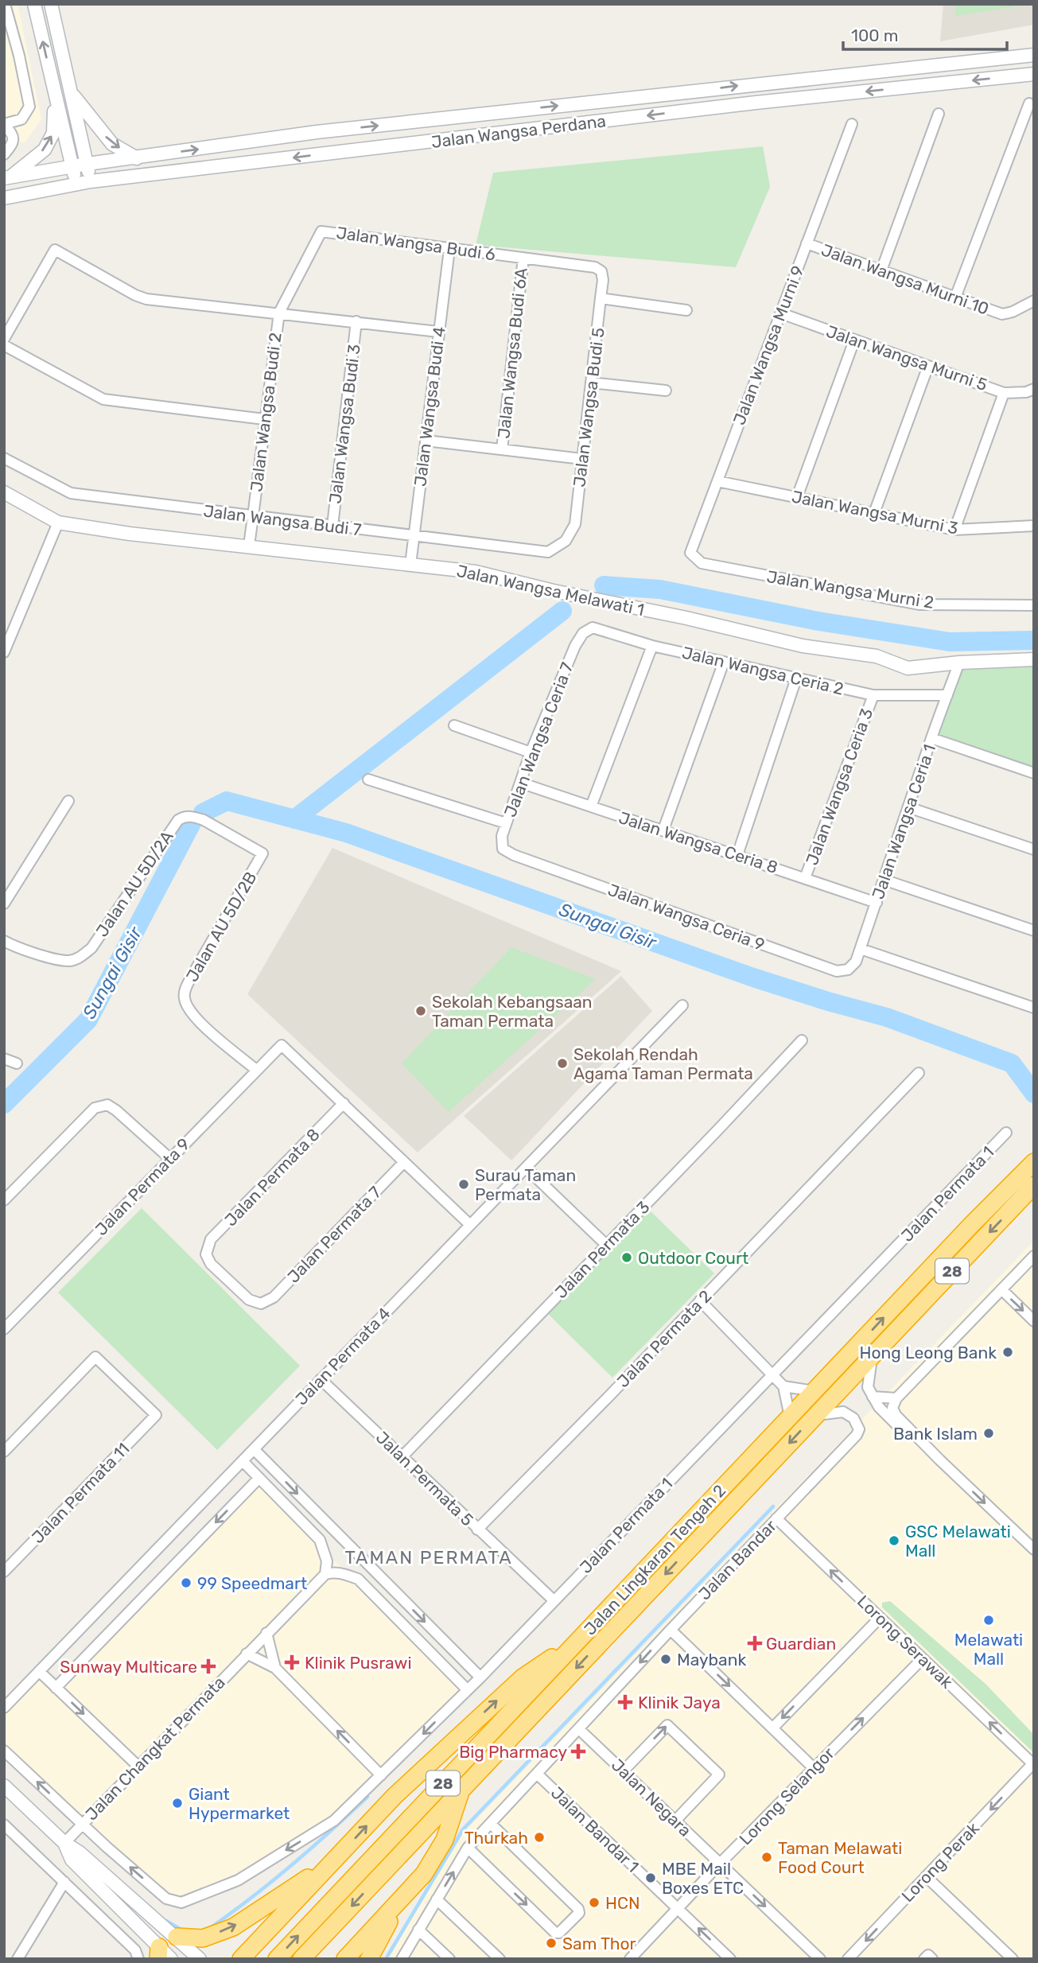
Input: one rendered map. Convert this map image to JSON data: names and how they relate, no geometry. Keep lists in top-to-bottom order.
{
  "streets": {
    "highway": ["28", "Jalan Lingkaran Tengah 2"],
    "main road": ["Jalan Wangsa Perdana", "Jalan Wangsa Melawati 1"],
    "street": [
      "Jalan Wangsa Budi 6",
      "Jalan Wangsa Murni 10",
      "Jalan Wangsa Murni 9",
      "Jalan Wangsa Budi 6A",
      "Jalan Wangsa Murni 5",
      "Jalan Wangsa Budi 4",
      "Jalan Wangsa Budi 5",
      "Jalan Wangsa Budi 2",
      "Jalan Wangsa Budi 3",
      "Jalan Wangsa Murni 3",
      "Jalan Wangsa Budi 7",
      "Jalan Wangsa Murni 2",
      "Jalan Wangsa Ceria 2",
      "Jalan Wangsa Ceria 7",
      "Jalan Wangsa Ceria 3",
      "Jalan Wangsa Ceria 1",
      "Jalan Wangsa Ceria 8",
      "Jalan AU 5D/2A",
      "Jalan Wangsa Ceria 9",
      "Jalan AU 5D/2B",
      "Jalan Permata 8",
      "Jalan Permata 9",
      "Jalan Permata 1",
      "Jalan Permata 7",
      "Jalan Permata 3",
      "Jalan Permata 2",
      "Jalan Permata 4",
      "Jalan Permata 5",
      "Jalan Permata 11",
      "Jalan Bandar",
      "Lorong Serawak",
      "Jalan Changkat Permata",
      "Lorong Selangor",
      "Jalan Negara",
      "Jalan Bandar 1",
      "Lorong Perak"
    ]
  },
  "crossings": [
    ["Jalan Wangsa Budi 6", "Jalan Wangsa Budi 6A"],
    ["Jalan Wangsa Budi 6", "Jalan Wangsa Budi 4"],
    ["Jalan Wangsa Budi 6", "Jalan Wangsa Budi 5"],
    ["Jalan Wangsa Budi 6", "Jalan Wangsa Budi 2"],
    ["Jalan Wangsa Murni 10", "Jalan Wangsa Murni 9"],
    ["Jalan Wangsa Murni 9", "Jalan Wangsa Murni 5"],
    ["Jalan Wangsa Murni 9", "Jalan Wangsa Murni 3"],
    ["Jalan Wangsa Murni 9", "Jalan Wangsa Murni 2"],
    ["Jalan Wangsa Budi 4", "Jalan Wangsa Budi 7"],
    ["Jalan Wangsa Budi 4", "Jalan Wangsa Melawati 1"],
    ["Jalan Wangsa Budi 5", "Jalan Wangsa Budi 7"],
    ["Jalan Wangsa Budi 2", "Jalan Wangsa Budi 7"],
    ["Jalan Wangsa Budi 2", "Jalan Wangsa Melawati 1"],
    ["Jalan Wangsa Budi 3", "Jalan Wangsa Budi 7"],
    ["Jalan Wangsa Melawati 1", "Jalan Wangsa Ceria 1"],
    ["Jalan Wangsa Ceria 2", "Jalan Wangsa Ceria 7"],
    ["Jalan Wangsa Ceria 2", "Jalan Wangsa Ceria 3"],
    ["Jalan Wangsa Ceria 2", "Jalan Wangsa Ceria 1"],
    ["Jalan Wangsa Ceria 7", "Jalan Wangsa Ceria 8"],
    ["Jalan Wangsa Ceria 7", "Jalan Wangsa Ceria 9"],
    ["Jalan Wangsa Ceria 3", "Jalan Wangsa Ceria 8"],
    ["Jalan Wangsa Ceria 1", "Jalan Wangsa Ceria 8"],
    ["Jalan Wangsa Ceria 1", "Jalan Wangsa Ceria 9"],
    ["Jalan AU 5D/2A", "Jalan AU 5D/2B"],
    ["Jalan AU 5D/2B", "Jalan Permata 9"],
    ["Jalan Permata 8", "Jalan Permata 9"],
    ["Jalan Permata 8", "Jalan Permata 7"],
    ["Jalan Permata 1", "Jalan Permata 5"],
    ["Jalan Permata 1", "Jalan Changkat Permata"],
    ["Jalan Permata 3", "Jalan Permata 5"],
    ["Jalan Permata 2", "Jalan Permata 5"],
    ["Jalan Permata 4", "Jalan Permata 5"],
    ["Jalan Lingkaran Tengah 2", "Jalan Bandar"],
    ["Jalan Bandar", "Lorong Serawak"],
    ["Jalan Bandar", "Jalan Negara"],
    ["Jalan Bandar", "Jalan Bandar 1"],
    ["Lorong Serawak", "Lorong Selangor"],
    ["Lorong Serawak", "Lorong Perak"],
    ["Lorong Selangor", "Jalan Negara"],
    ["Lorong Selangor", "Jalan Bandar 1"]
  ],
  "one_way": ["Lorong Serawak", "Jalan Negara", "Lorong Perak"],
  "districts": ["TAMAN PERMATA"],
  "water": ["Sungai Gisir"],
  "places": {
    "other": [
      "Sekolah Kebangsaan Taman Permata",
      "Sekolah Rendah Agama Taman Permata",
      "Surau Taman Permata",
      "Outdoor Court",
      "Hong Leong Bank",
      "Bank Islam",
      "GSC Melawati Mall",
      "99 Speedmart",
      "Melawati Mall",
      "Maybank",
      "Giant Hypermarket",
      "Thurkah",
      "Taman Melawati Food Court",
      "MBE Mail Boxes ETC",
      "HCN",
      "Sam Thor"
    ],
    "health": [
      "Guardian",
      "Klinik Pusrawi",
      "Sunway Multicare",
      "Klinik Jaya",
      "Big Pharmacy"
    ]
  },
  "scale_bar": "100 m"
}
